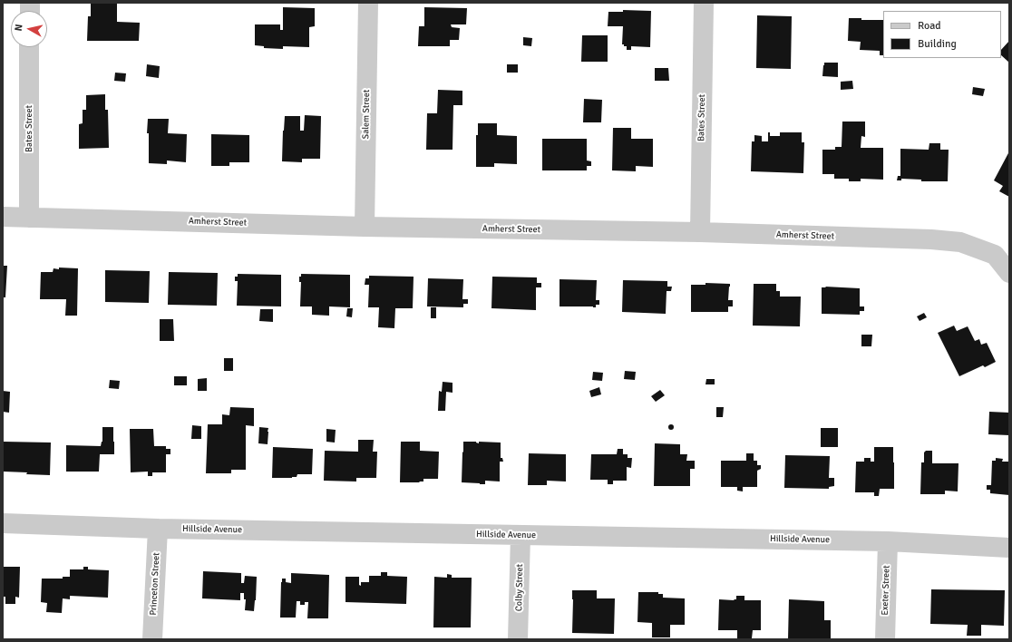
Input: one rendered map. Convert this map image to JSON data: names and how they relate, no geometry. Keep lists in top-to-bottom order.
{
  "streets": {
    "street": [
      "Salem Street",
      "Bates Street",
      "Amherst Street",
      "Hillside Avenue",
      "Princeton Street",
      "Colby Street",
      "Exeter Street"
    ]
  },
  "crossings": [
    ["Salem Street", "Amherst Street"],
    ["Bates Street", "Amherst Street"],
    ["Hillside Avenue", "Princeton Street"],
    ["Hillside Avenue", "Colby Street"],
    ["Hillside Avenue", "Exeter Street"]
  ],
  "legend": ["Road", "Building"],
  "north": "left"
}
